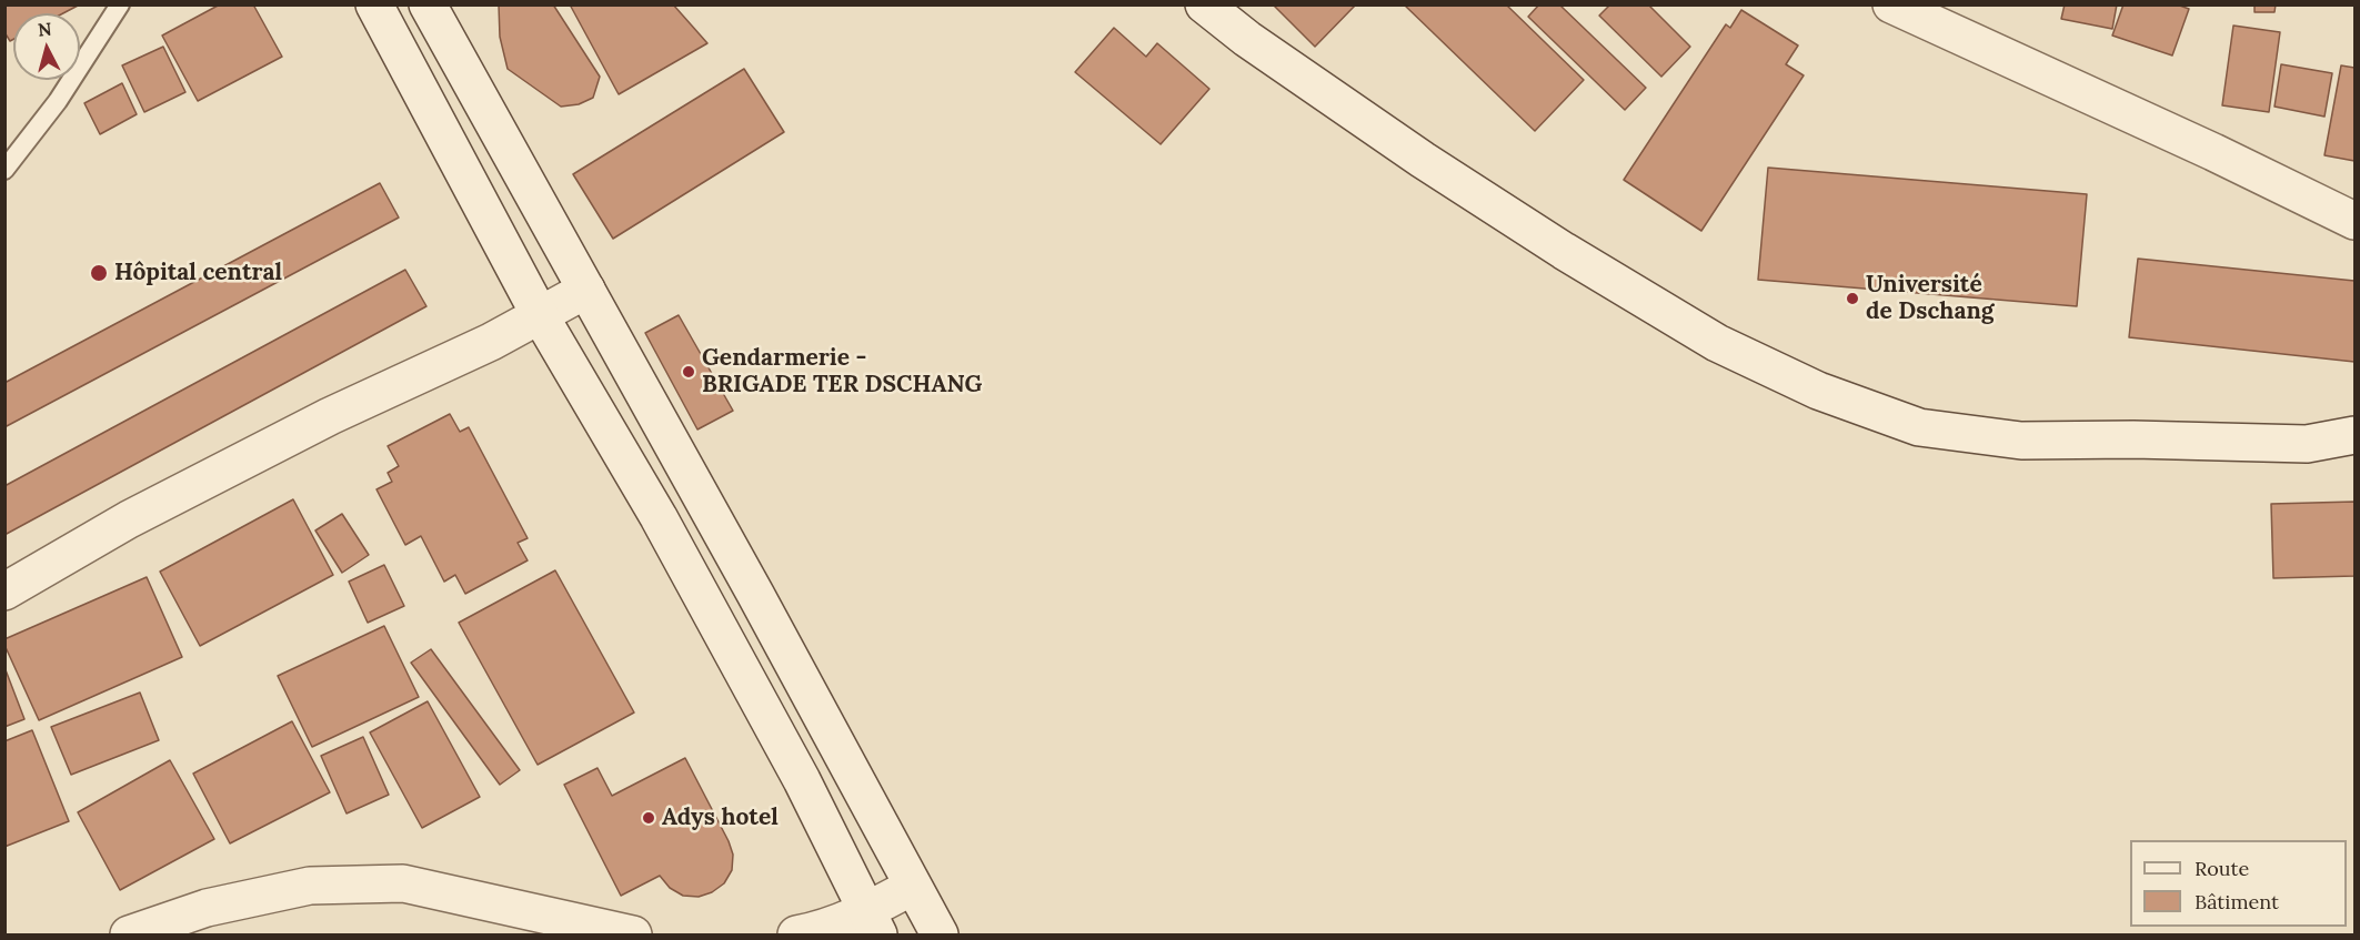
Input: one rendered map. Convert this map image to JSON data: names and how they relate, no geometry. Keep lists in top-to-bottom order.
{
  "places": [
    "Hôpital central",
    "Université de Dschang",
    "Gendarmerie - BRIGADE TER DSCHANG",
    "Adys hotel"
  ],
  "legend": ["Route", "Bâtiment"],
  "north": "top"
}
